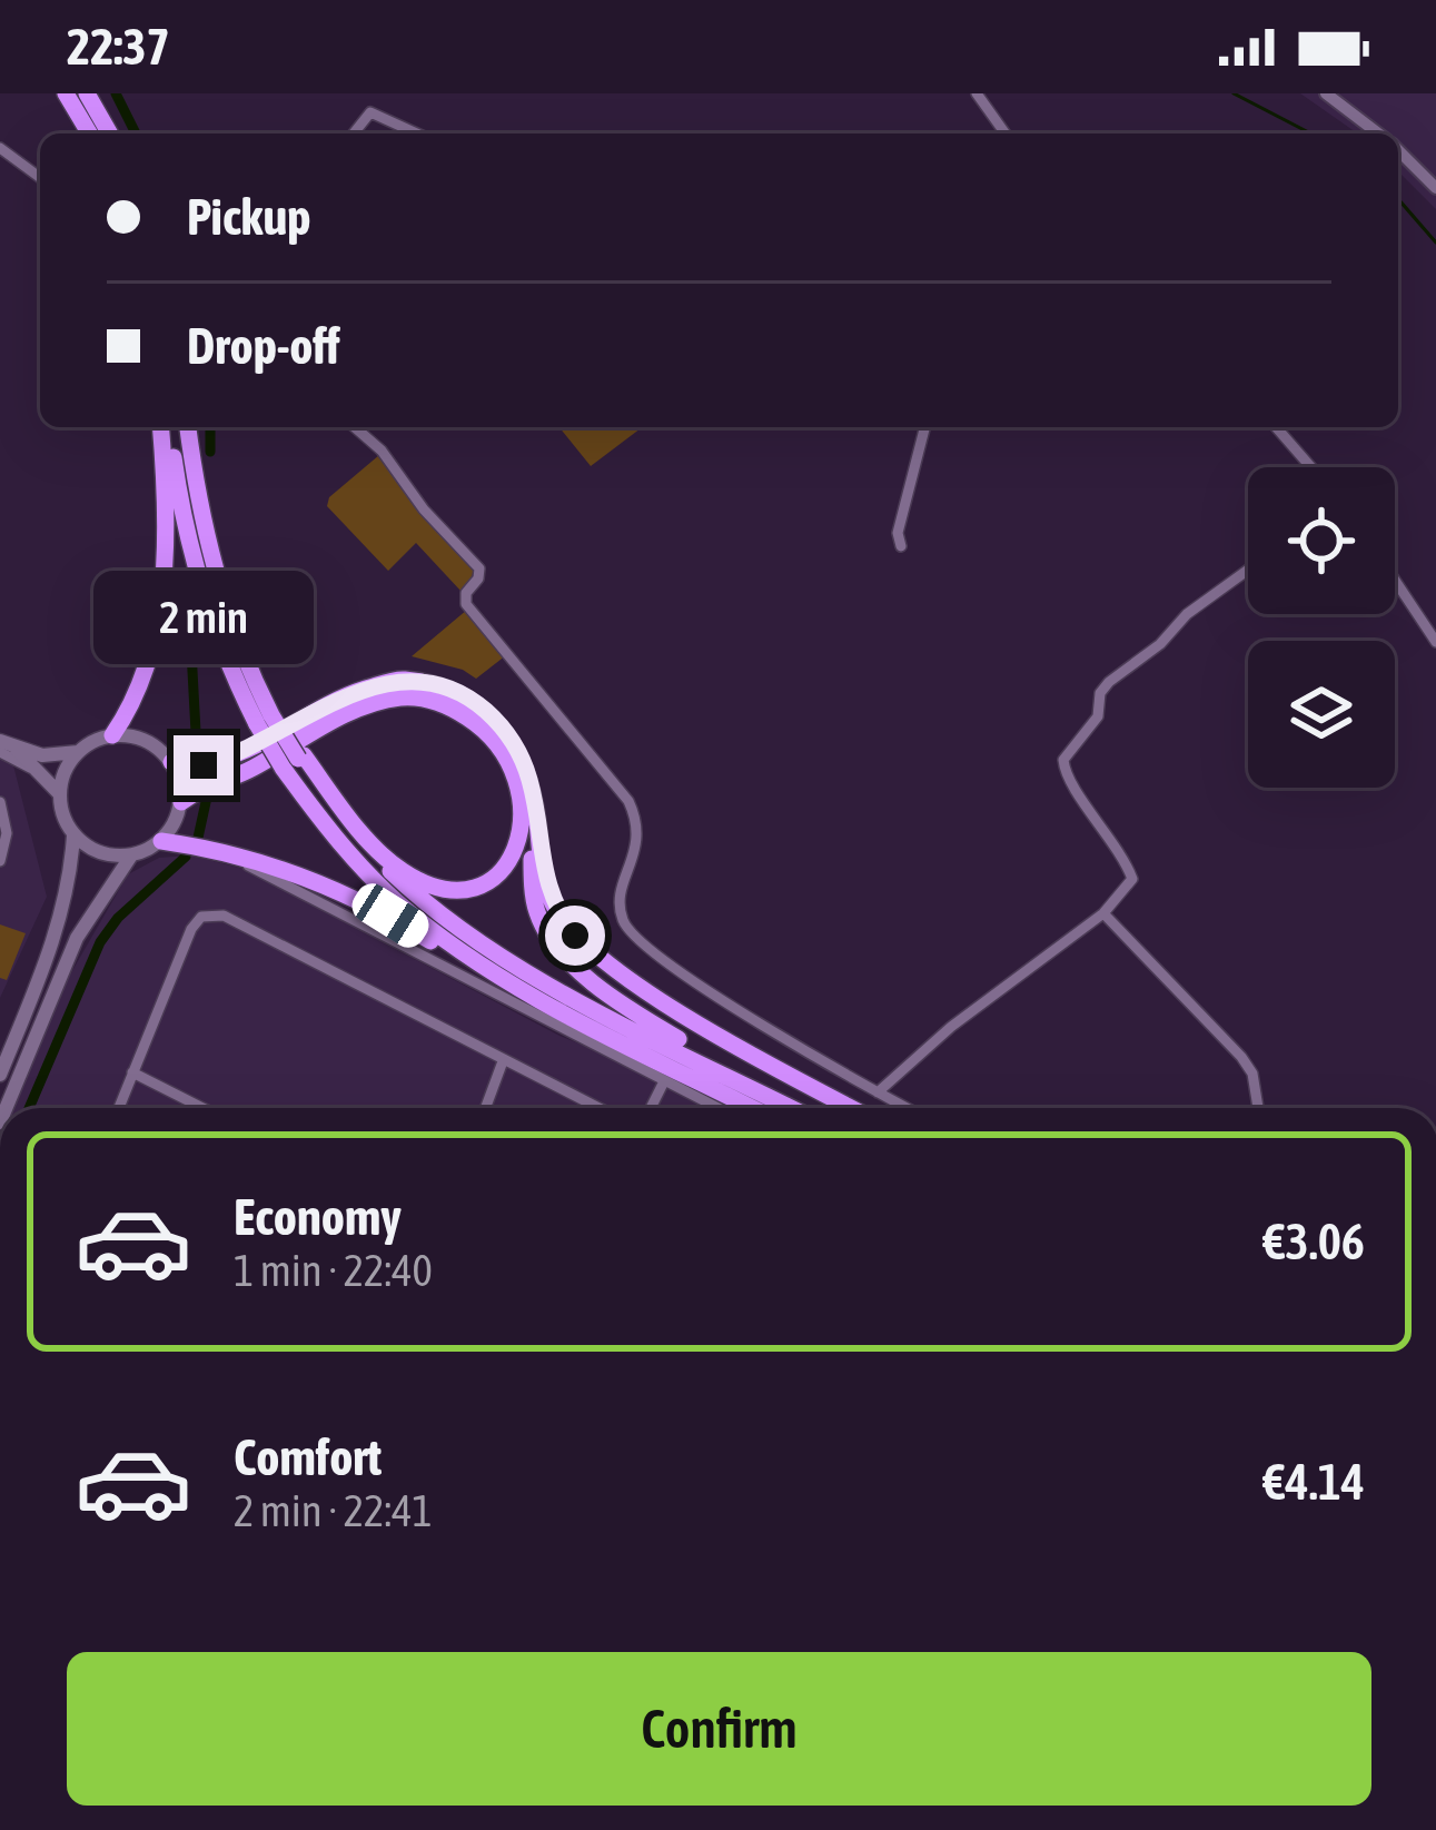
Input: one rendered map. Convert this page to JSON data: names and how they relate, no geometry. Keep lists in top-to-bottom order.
{
  "page": {
    "status": "22:37",
    "banner": ["Pickup", "Drop-off"],
    "bubble": "2 min",
    "list": [
      {
        "name": "Economy",
        "note": "1 min · 22:40",
        "value": "€3.06"
      },
      {
        "name": "Comfort",
        "note": "2 min · 22:41",
        "value": "€4.14"
      }
    ],
    "buttons": "Confirm"
  }
}
